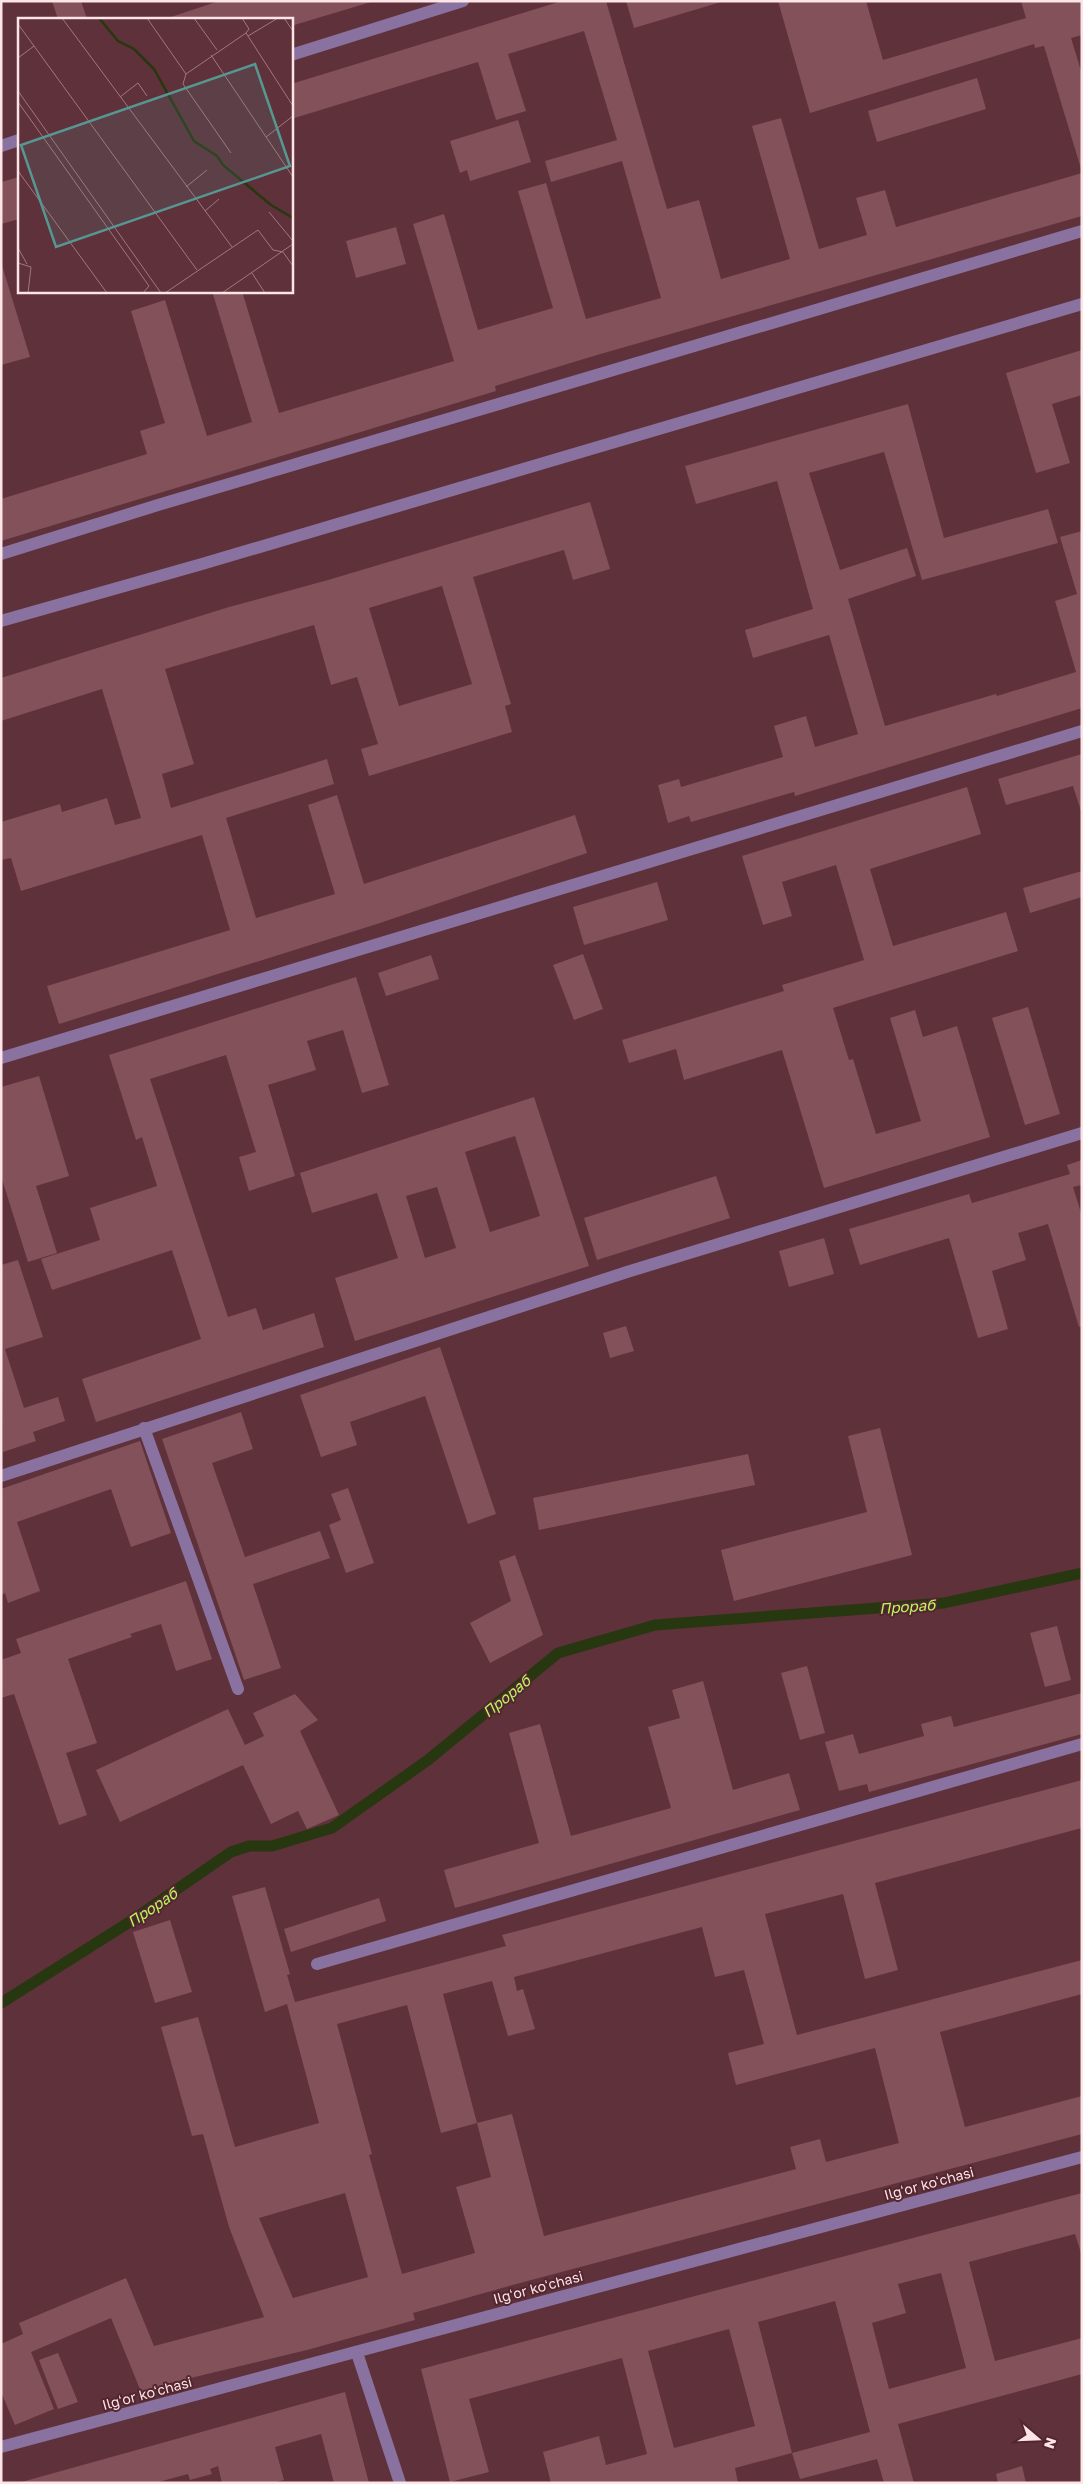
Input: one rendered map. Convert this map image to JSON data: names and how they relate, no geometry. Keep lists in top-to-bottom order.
{
  "streets": {
    "street": ["Ilgʻor koʻchasi"]
  },
  "water": ["Прораб"],
  "north": "right"
}
